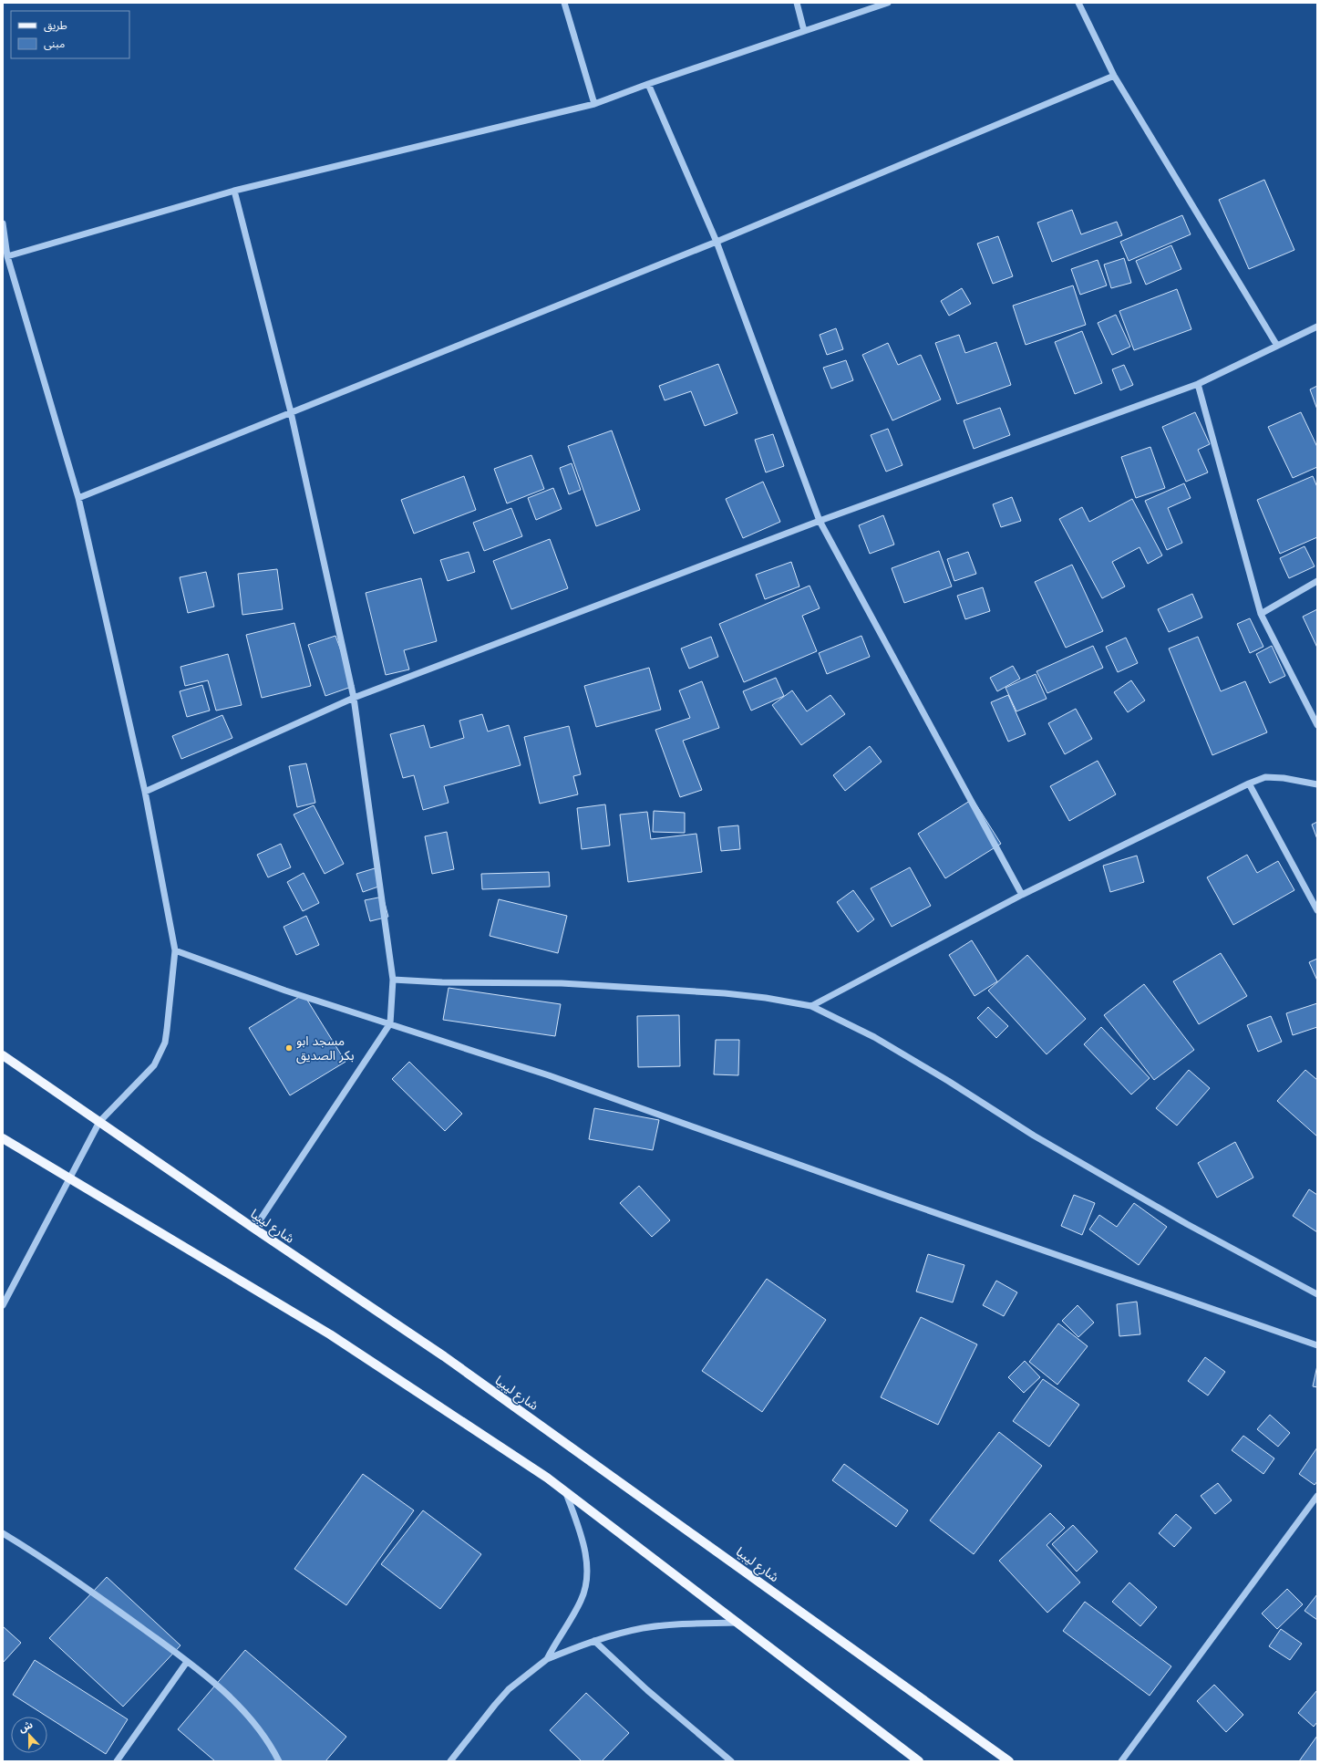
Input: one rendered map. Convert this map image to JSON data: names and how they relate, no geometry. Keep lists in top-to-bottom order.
{
  "streets": {
    "main road": ["شارع ليبيا"]
  },
  "places": ["مسجد ابو بكر الصديق"],
  "legend": ["طريق", "مبنى"],
  "north": "top"
}
